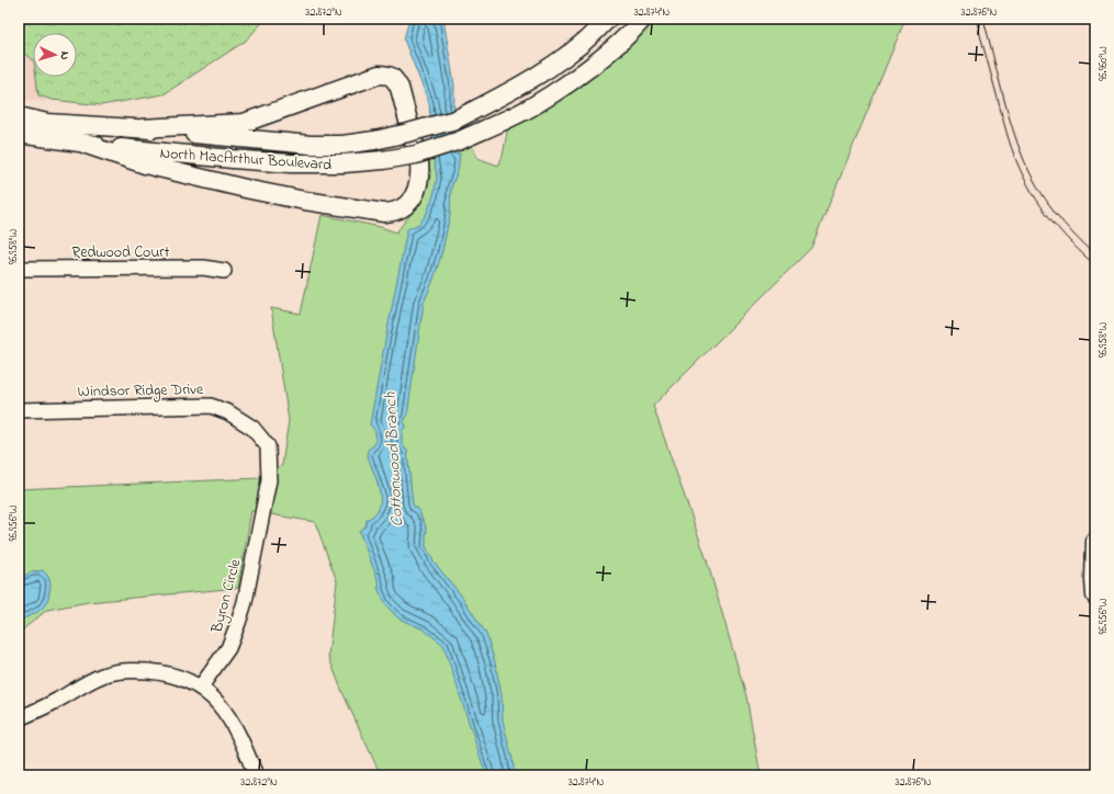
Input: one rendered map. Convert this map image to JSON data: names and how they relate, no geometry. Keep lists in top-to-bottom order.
{
  "streets": {
    "main road": ["North MacArthur Boulevard"],
    "street": ["Redwood Court", "Windsor Ridge Drive", "Byron Circle"]
  },
  "crossings": [
    ["Windsor Ridge Drive", "Byron Circle"]
  ],
  "water": ["Cottonwood Branch"],
  "north": "right",
  "coordinates": [
    "32.872°N",
    "32.874°N",
    "32.876°N",
    "96.960°W",
    "96.958°W",
    "96.956°W"
  ]
}
